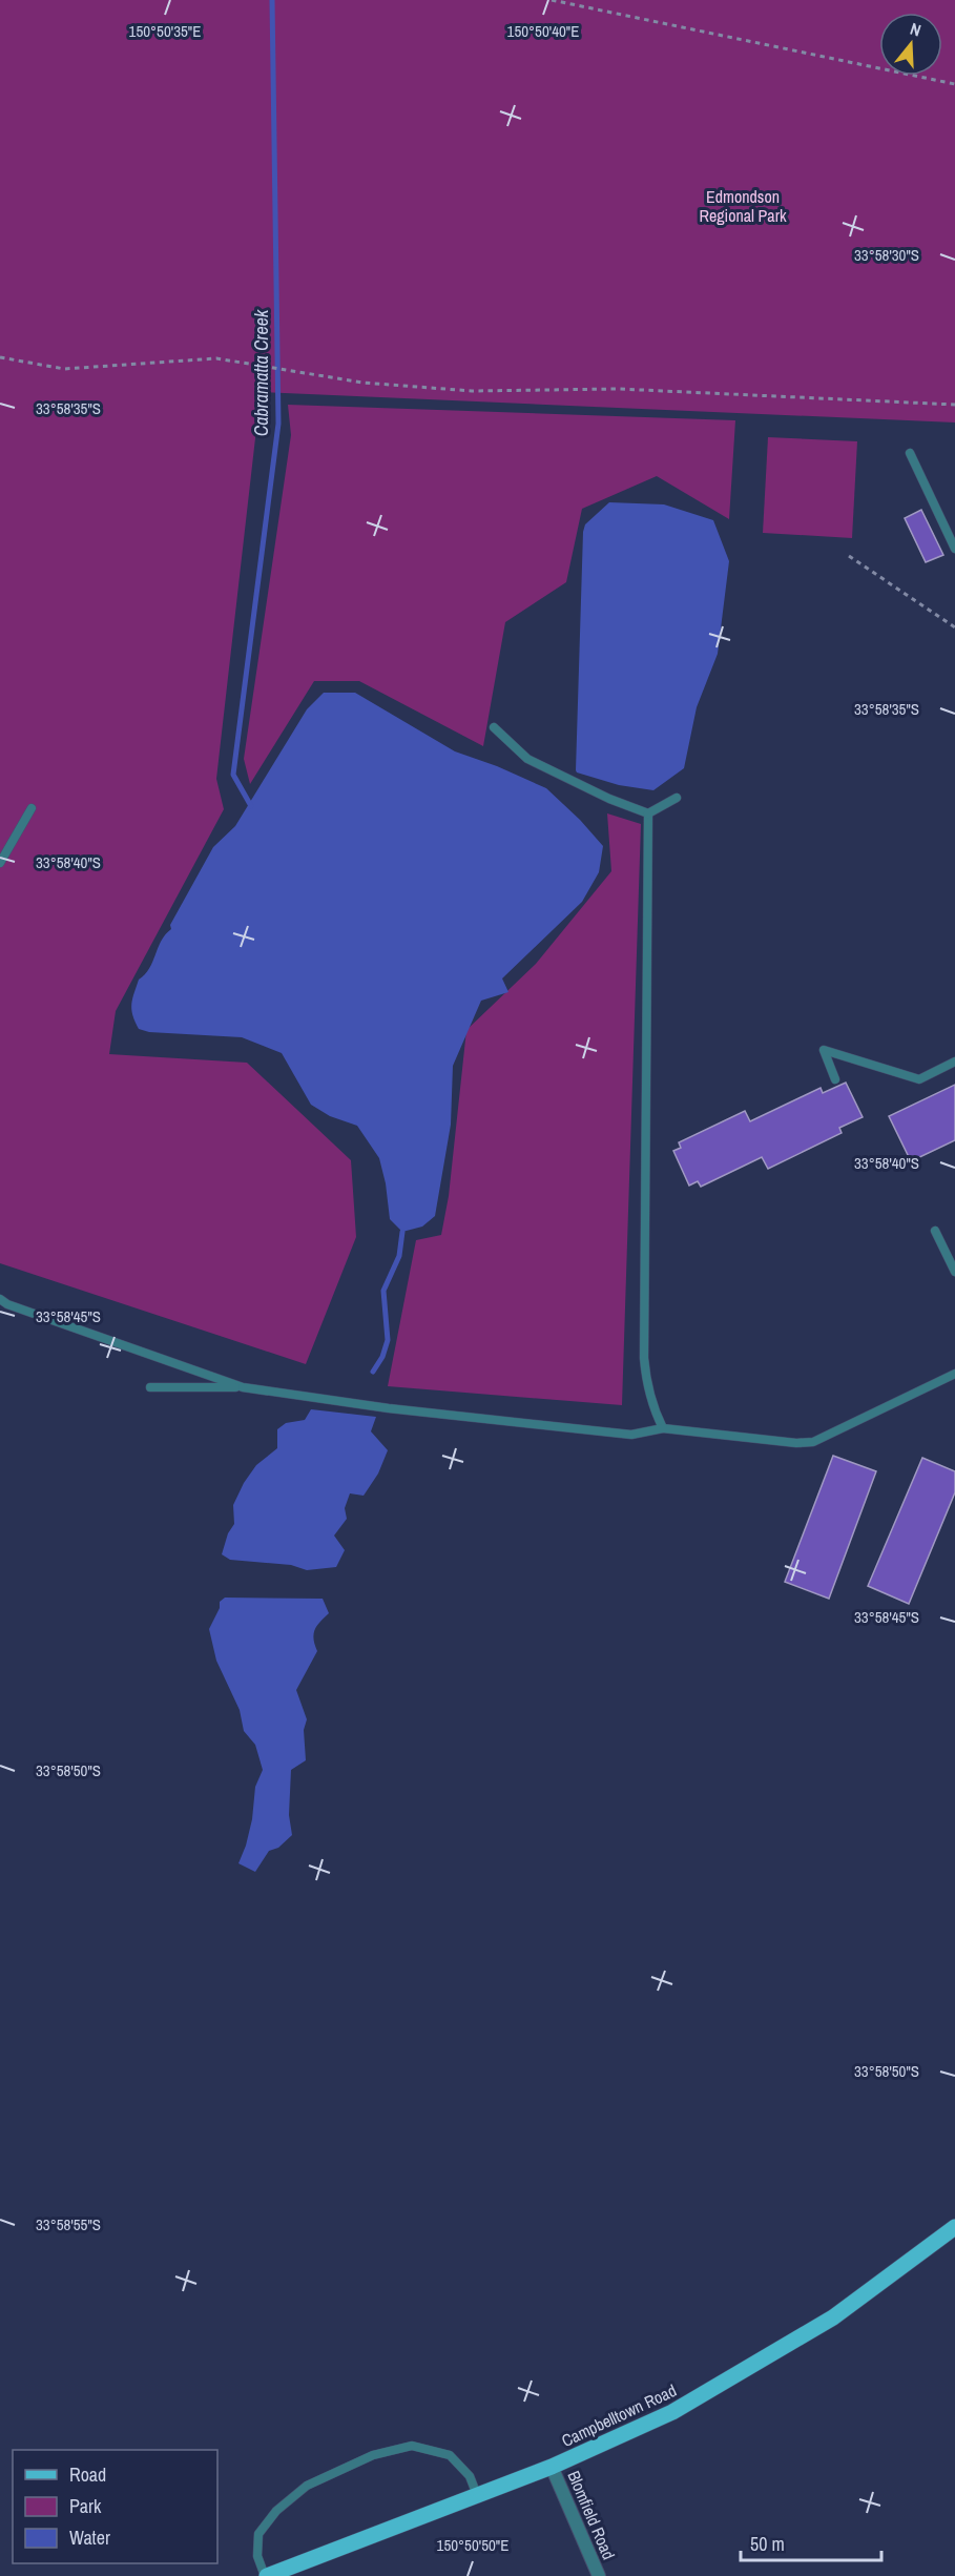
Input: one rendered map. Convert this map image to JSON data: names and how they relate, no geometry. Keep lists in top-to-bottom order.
{
  "streets": {
    "main road": ["Campbelltown Road"],
    "street": ["Blomfield Road"]
  },
  "crossings": [
    ["Campbelltown Road", "Blomfield Road"]
  ],
  "water": ["Cabramatta Creek"],
  "parks": ["Edmondson Regional Park"],
  "legend": ["Road", "Park", "Water"],
  "scale_bar": "50 m",
  "north": "top",
  "coordinates": [
    "150°50'35\"E",
    "150°50'40\"E",
    "33°58'30\"S",
    "33°58'35\"S",
    "33°58'40\"S",
    "33°58'45\"S",
    "33°58'50\"S",
    "33°58'55\"S",
    "150°50'50\"E"
  ]
}
